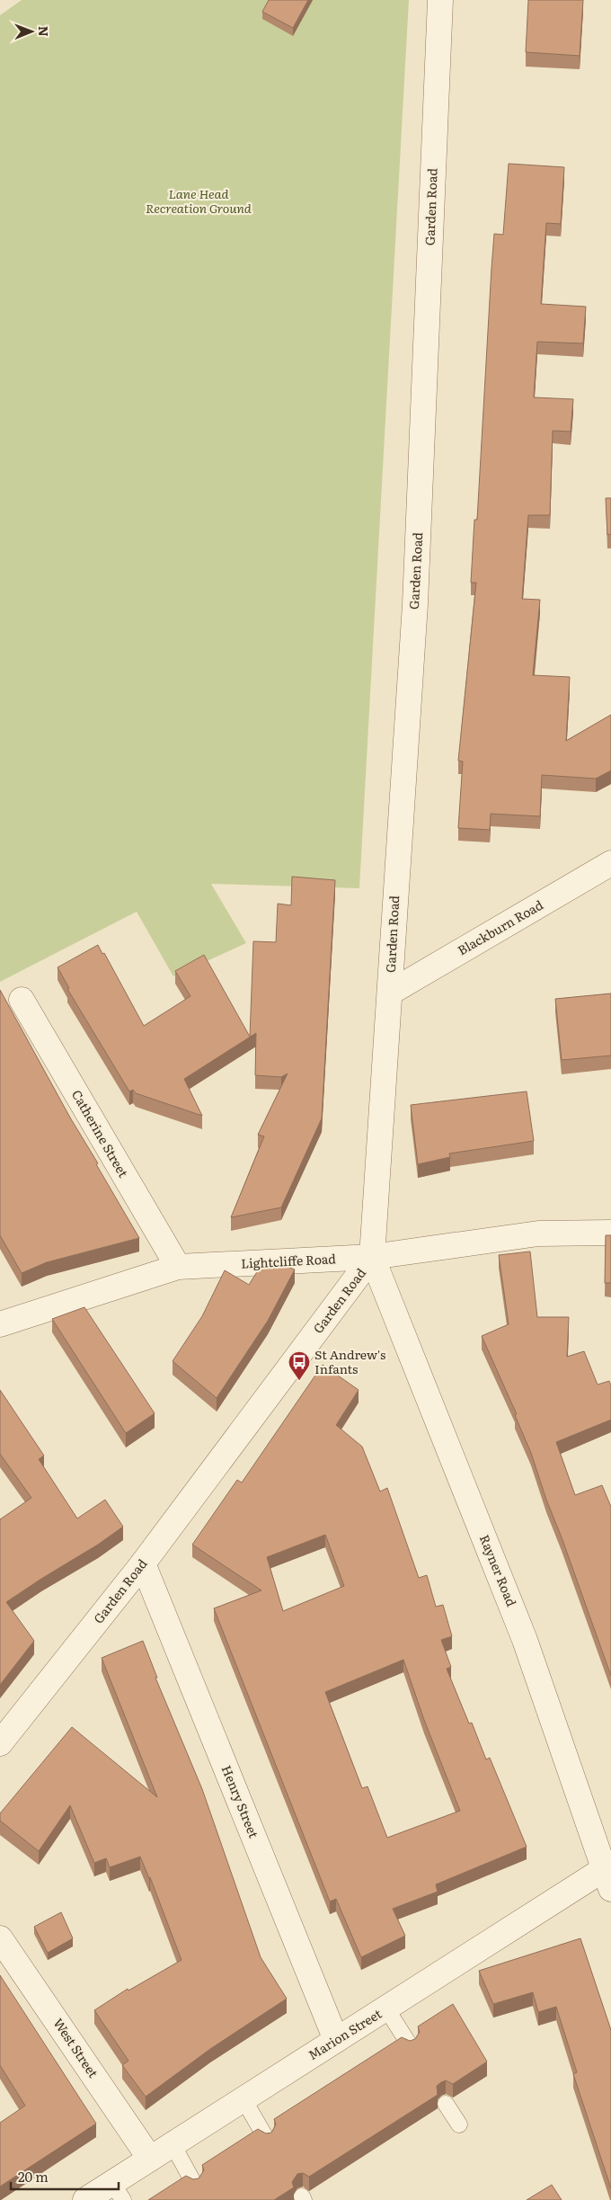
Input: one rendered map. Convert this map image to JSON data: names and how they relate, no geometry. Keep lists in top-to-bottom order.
{
  "streets": {
    "street": [
      "Garden Road",
      "Blackburn Road",
      "Catherine Street",
      "Lightcliffe Road",
      "Rayner Road",
      "Henry Street",
      "Marion Street",
      "West Street"
    ]
  },
  "crossings": [
    ["Garden Road", "Blackburn Road"],
    ["Garden Road", "Lightcliffe Road"],
    ["Garden Road", "Rayner Road"],
    ["Garden Road", "Henry Street"],
    ["Catherine Street", "Lightcliffe Road"],
    ["Lightcliffe Road", "Rayner Road"],
    ["Rayner Road", "Marion Street"],
    ["Henry Street", "Marion Street"],
    ["Marion Street", "West Street"]
  ],
  "parks": ["Lane Head Recreation Ground"],
  "places": {
    "bus stop": ["St Andrew's Infants"]
  },
  "scale_bar": "20 m",
  "north": "right"
}
